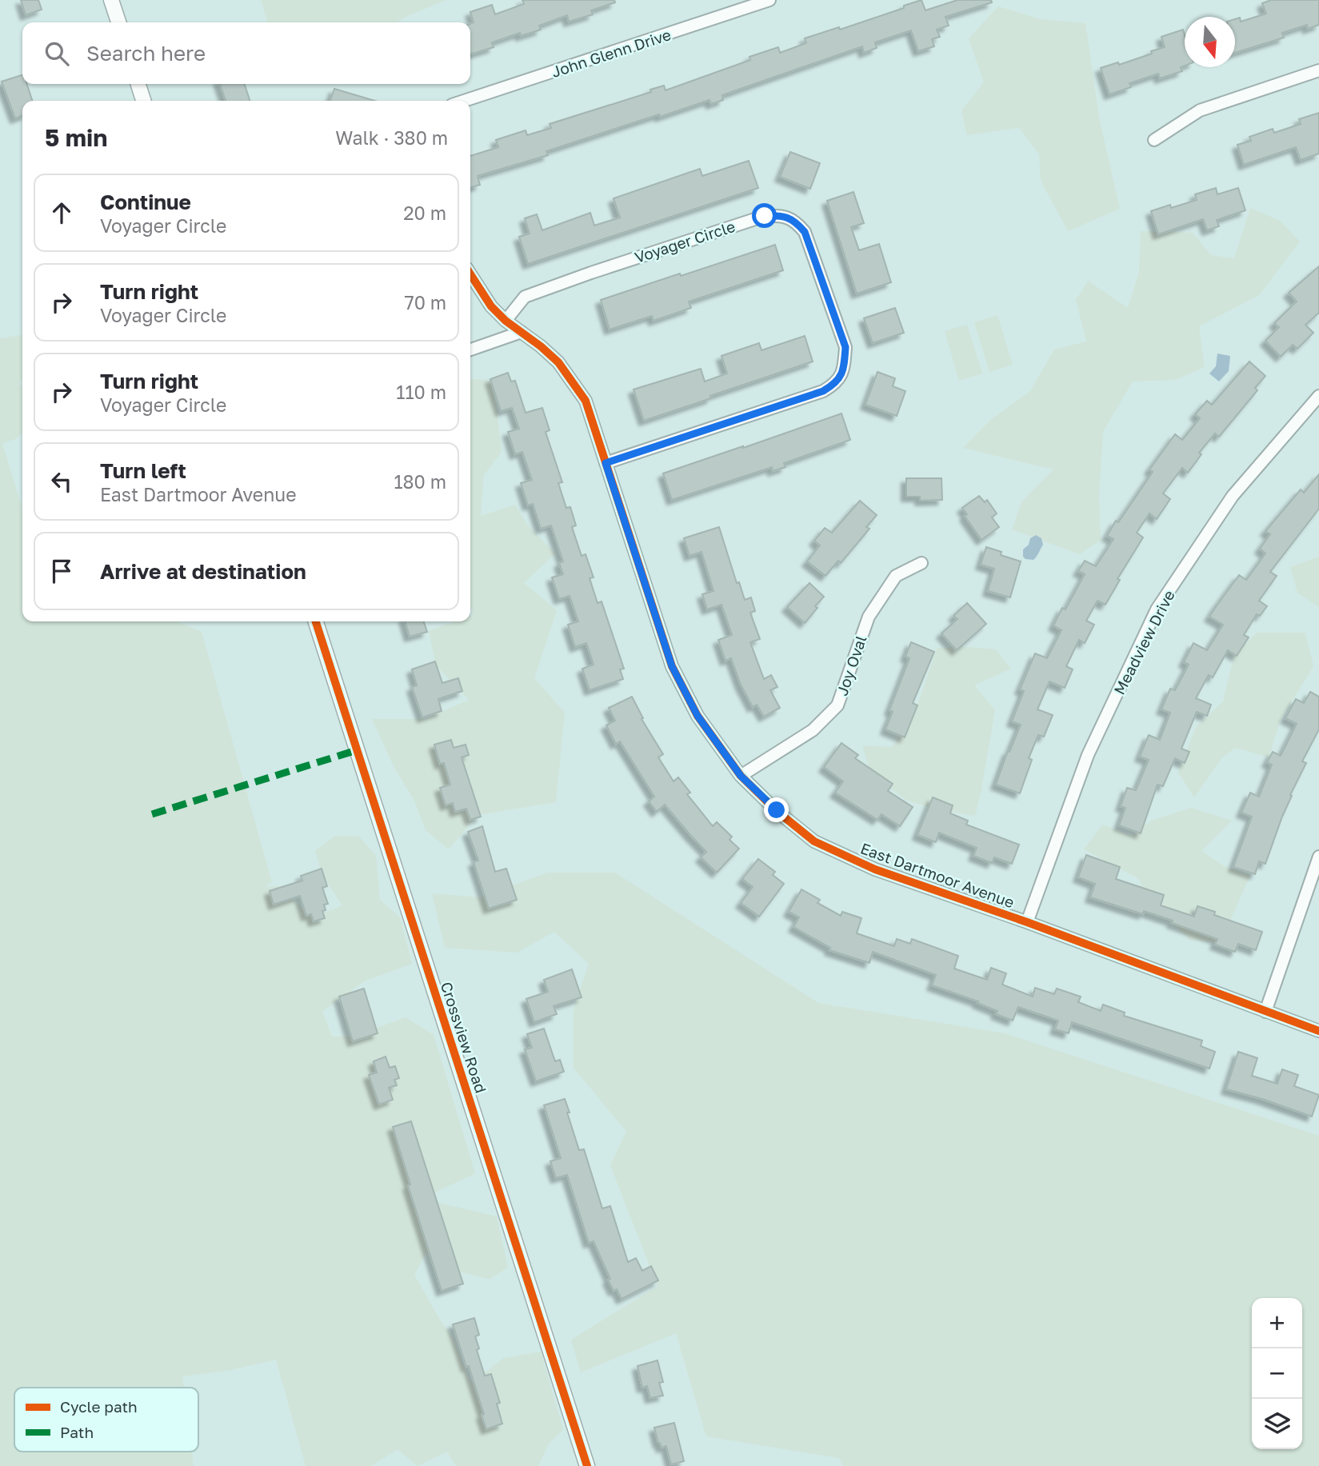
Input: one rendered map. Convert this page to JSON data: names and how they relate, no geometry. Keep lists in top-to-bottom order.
{
  "streets": {
    "street": [
      "John Glenn Drive",
      "Voyager Circle",
      "Meadview Drive",
      "Joy Oval",
      "East Dartmoor Avenue",
      "Crossview Road"
    ]
  },
  "crossings": [
    ["Voyager Circle", "East Dartmoor Avenue"],
    ["Meadview Drive", "East Dartmoor Avenue"],
    ["Joy Oval", "East Dartmoor Avenue"]
  ],
  "legend": ["Cycle path", "Path"],
  "north": "bottom",
  "page": {
    "search": "Search here",
    "heading": ["5 min", "Walk · 380 m"],
    "list": [
      ["Continue", "Voyager Circle", "20 m"],
      ["Turn right", "Voyager Circle", "70 m"],
      ["Turn right", "Voyager Circle", "110 m"],
      ["Turn left", "East Dartmoor Avenue", "180 m"],
      "Arrive at destination"
    ],
    "map_buttons": ["+", "−"]
  }
}
